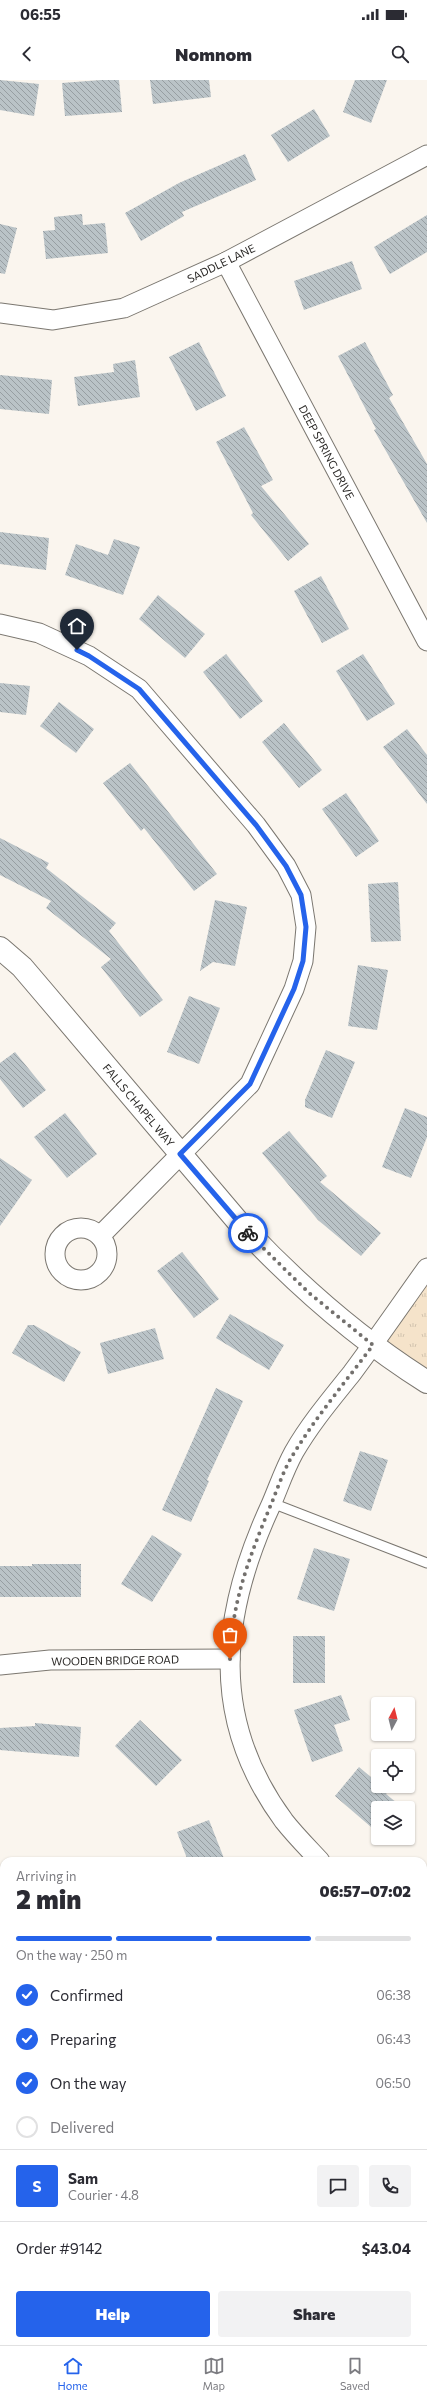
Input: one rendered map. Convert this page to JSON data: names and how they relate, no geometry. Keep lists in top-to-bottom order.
{
  "streets": {
    "street": [
      "SADDLE LANE",
      "DEEP SPRING DRIVE",
      "FALLS CHAPEL WAY",
      "WOODEN BRIDGE ROAD"
    ]
  },
  "crossings": [
    ["SADDLE LANE", "DEEP SPRING DRIVE"]
  ],
  "north": "top",
  "page": {
    "status": "06:55",
    "header": "Nomnom",
    "heading": ["2 min", "Arriving in", "06:57–07:02"],
    "panel": [
      "Sam",
      "Courier · 4.8",
      "Order #9142",
      "$43.04"
    ],
    "bar": "On the way · 250 m",
    "list": [
      ["Confirmed", "06:38"],
      ["Preparing", "06:43"],
      ["On the way", "06:50"],
      "Delivered"
    ],
    "round": "S",
    "buttons": ["Help", "Share"],
    "tabs": ["Home", "Map", "Saved"]
  }
}
